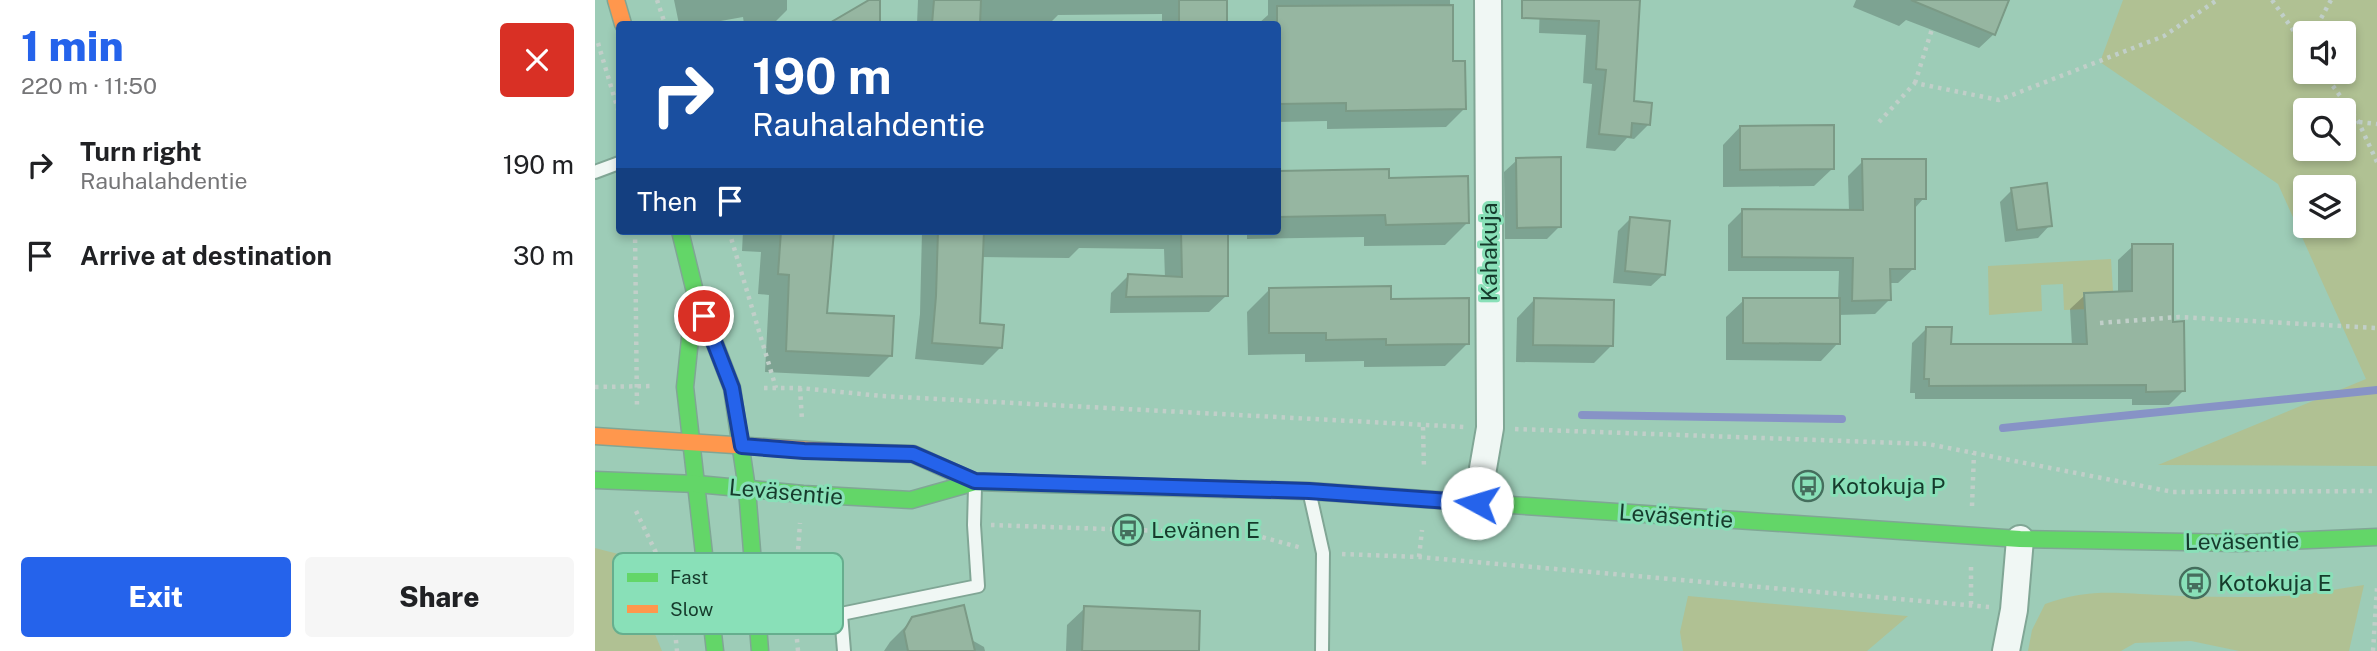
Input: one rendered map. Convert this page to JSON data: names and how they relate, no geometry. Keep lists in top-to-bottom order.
{
  "streets": {
    "main road": ["Leväsentie"],
    "street": ["Kahakuja"]
  },
  "crossings": [
    ["Kahakuja", "Leväsentie"]
  ],
  "places": {
    "bus stop": ["Kotokuja P", "Levänen E", "Kotokuja E"]
  },
  "legend": ["Fast", "Slow"],
  "page": {
    "heading": ["1 min", "220 m · 11:50"],
    "turn": ["190 m", "Rauhalahdentie"],
    "list": [
      {
        "name": "Turn right",
        "note": "Rauhalahdentie",
        "value": "190 m"
      },
      {
        "name": "Arrive at destination",
        "value": "30 m"
      }
    ],
    "then": "Then",
    "buttons": ["Exit", "Share"]
  }
}
